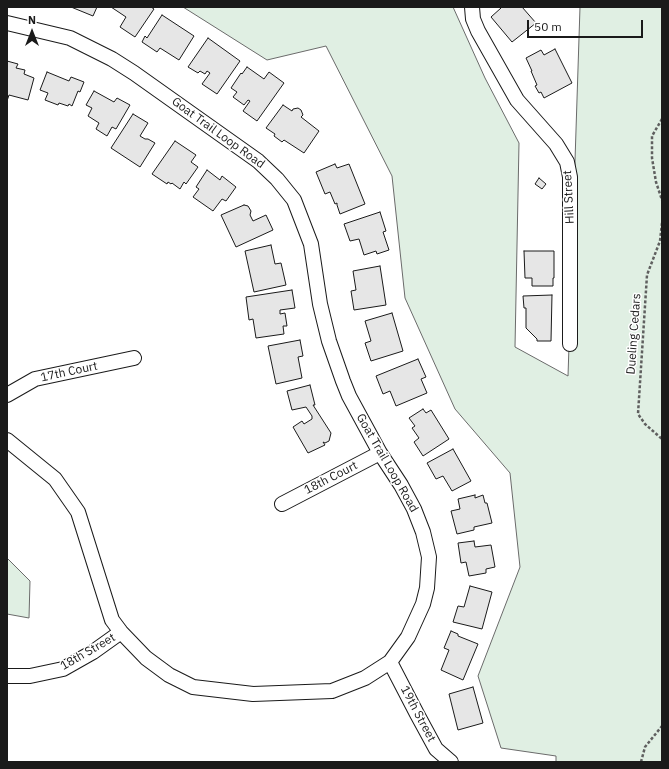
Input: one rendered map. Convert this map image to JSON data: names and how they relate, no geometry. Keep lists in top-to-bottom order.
{
  "streets": {
    "street": [
      "Goat Trail Loop Road",
      "Hill Street",
      "17th Court",
      "18th Court",
      "18th Street",
      "19th Street"
    ],
    "path": ["Dueling Cedars"]
  },
  "crossings": [
    ["Goat Trail Loop Road", "18th Court"],
    ["Goat Trail Loop Road", "18th Street"],
    ["Goat Trail Loop Road", "19th Street"]
  ],
  "scale_bar": "50 m",
  "north": "top"
}
